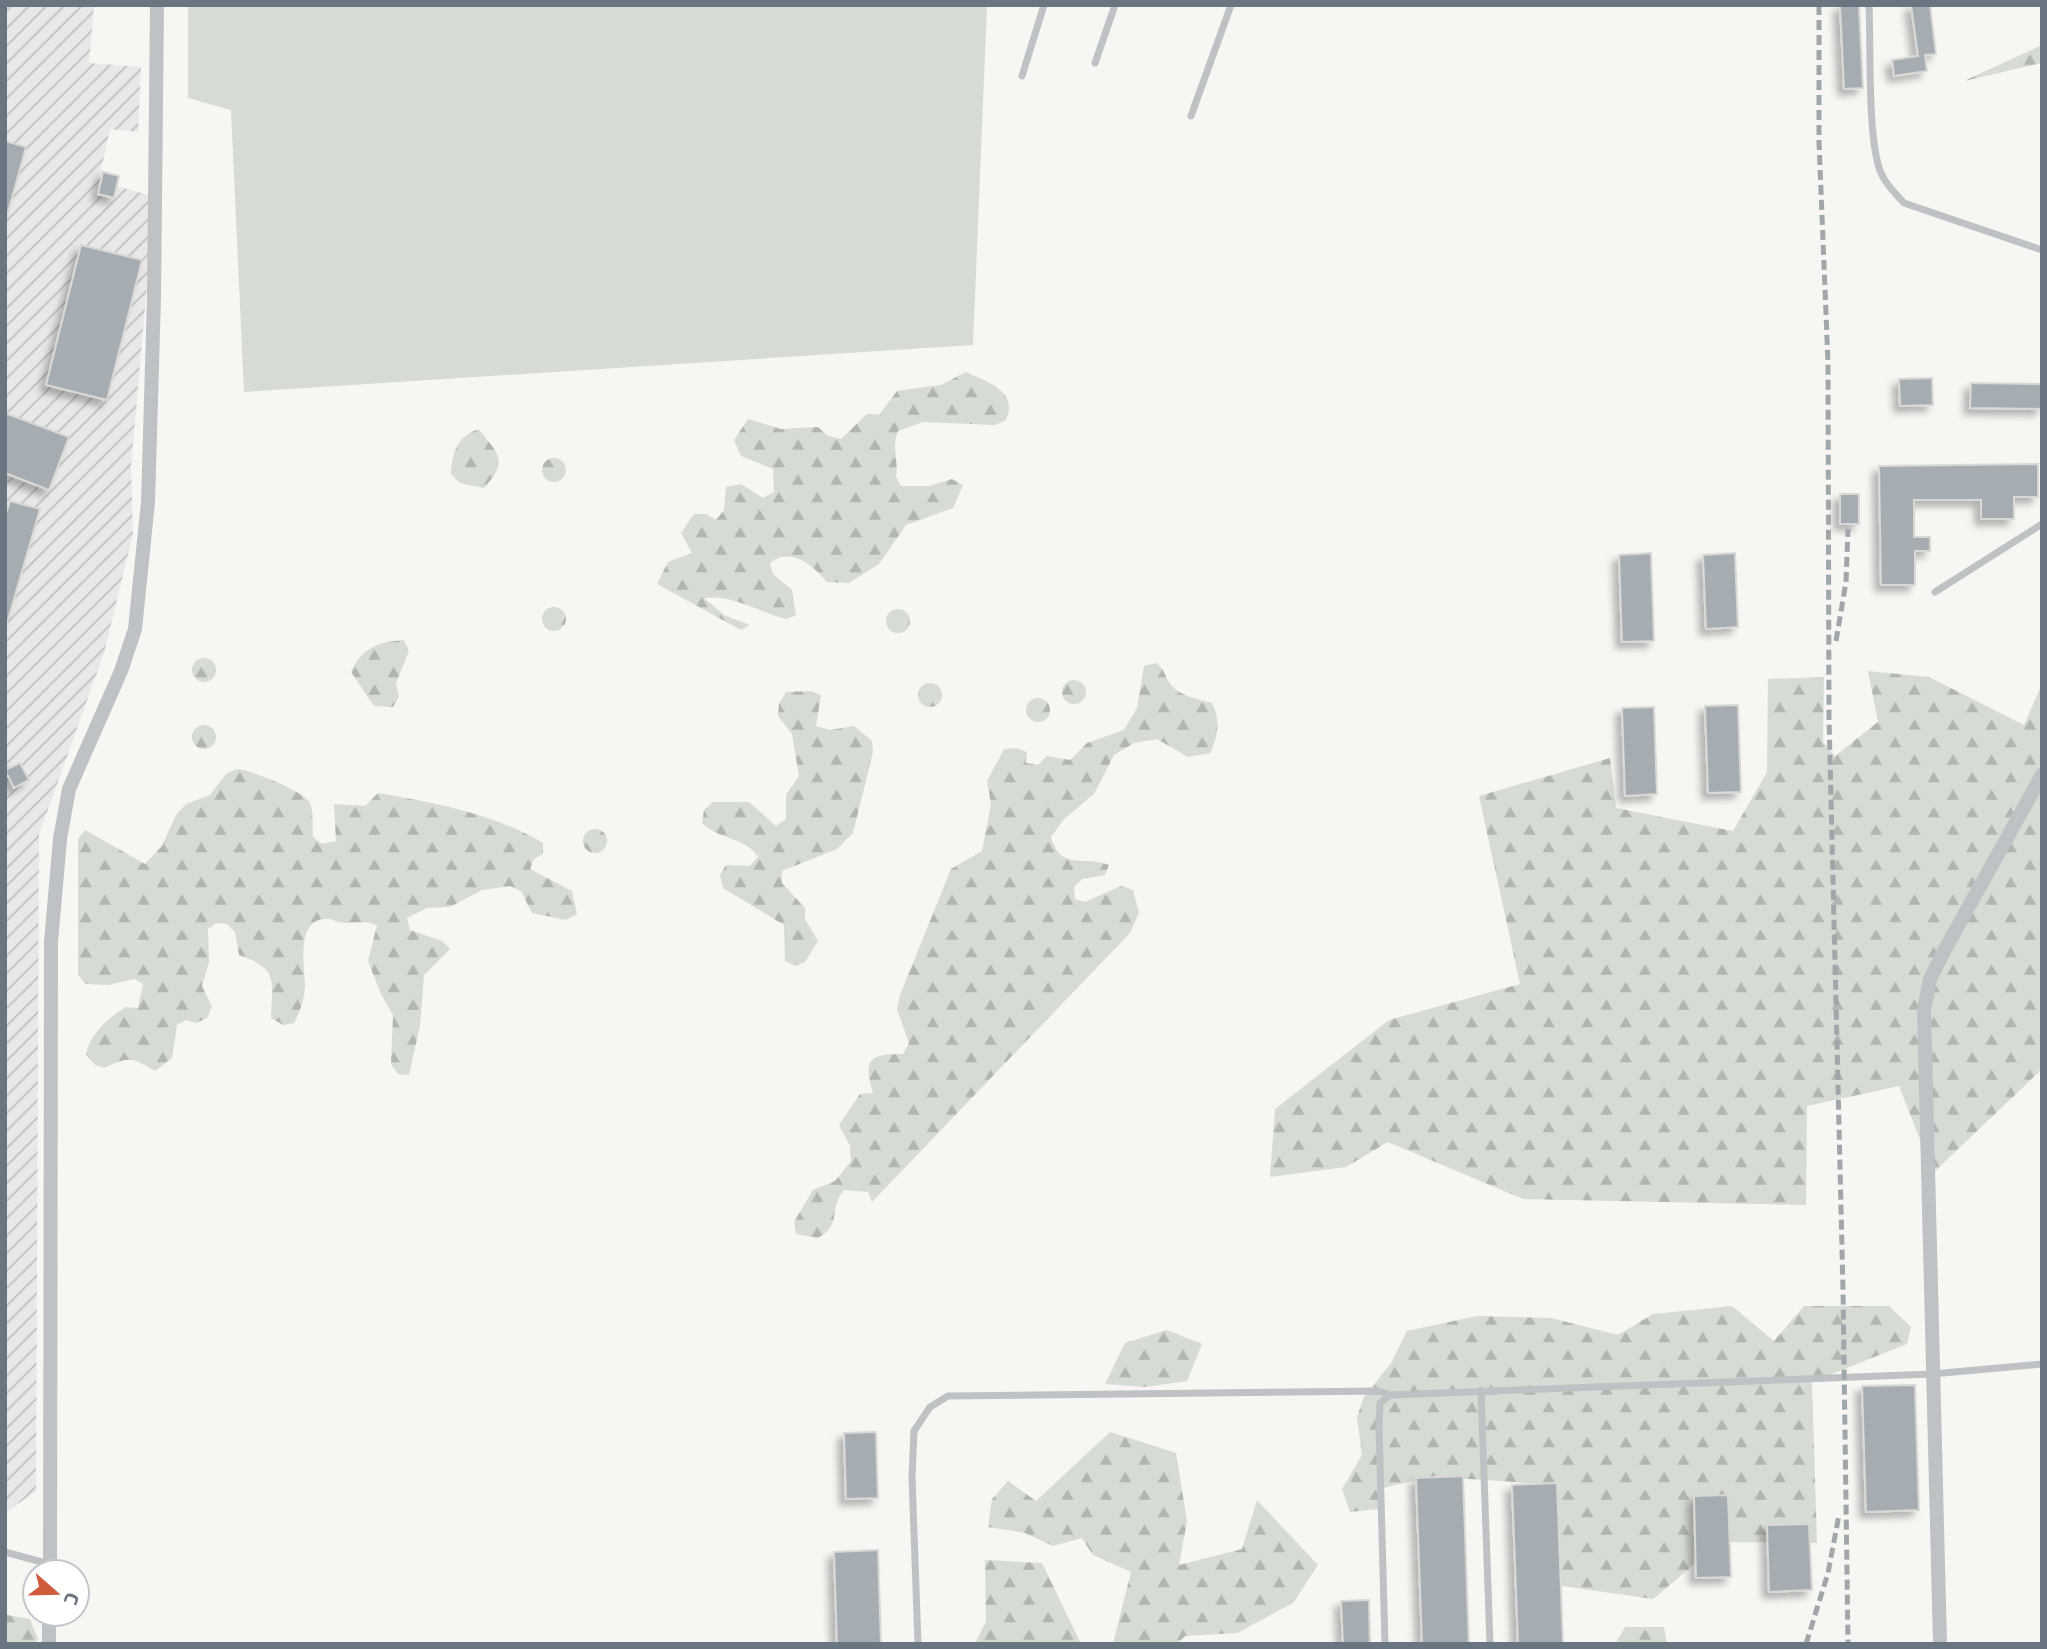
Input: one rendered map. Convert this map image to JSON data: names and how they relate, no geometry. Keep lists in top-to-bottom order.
{
  "north": "right"
}
